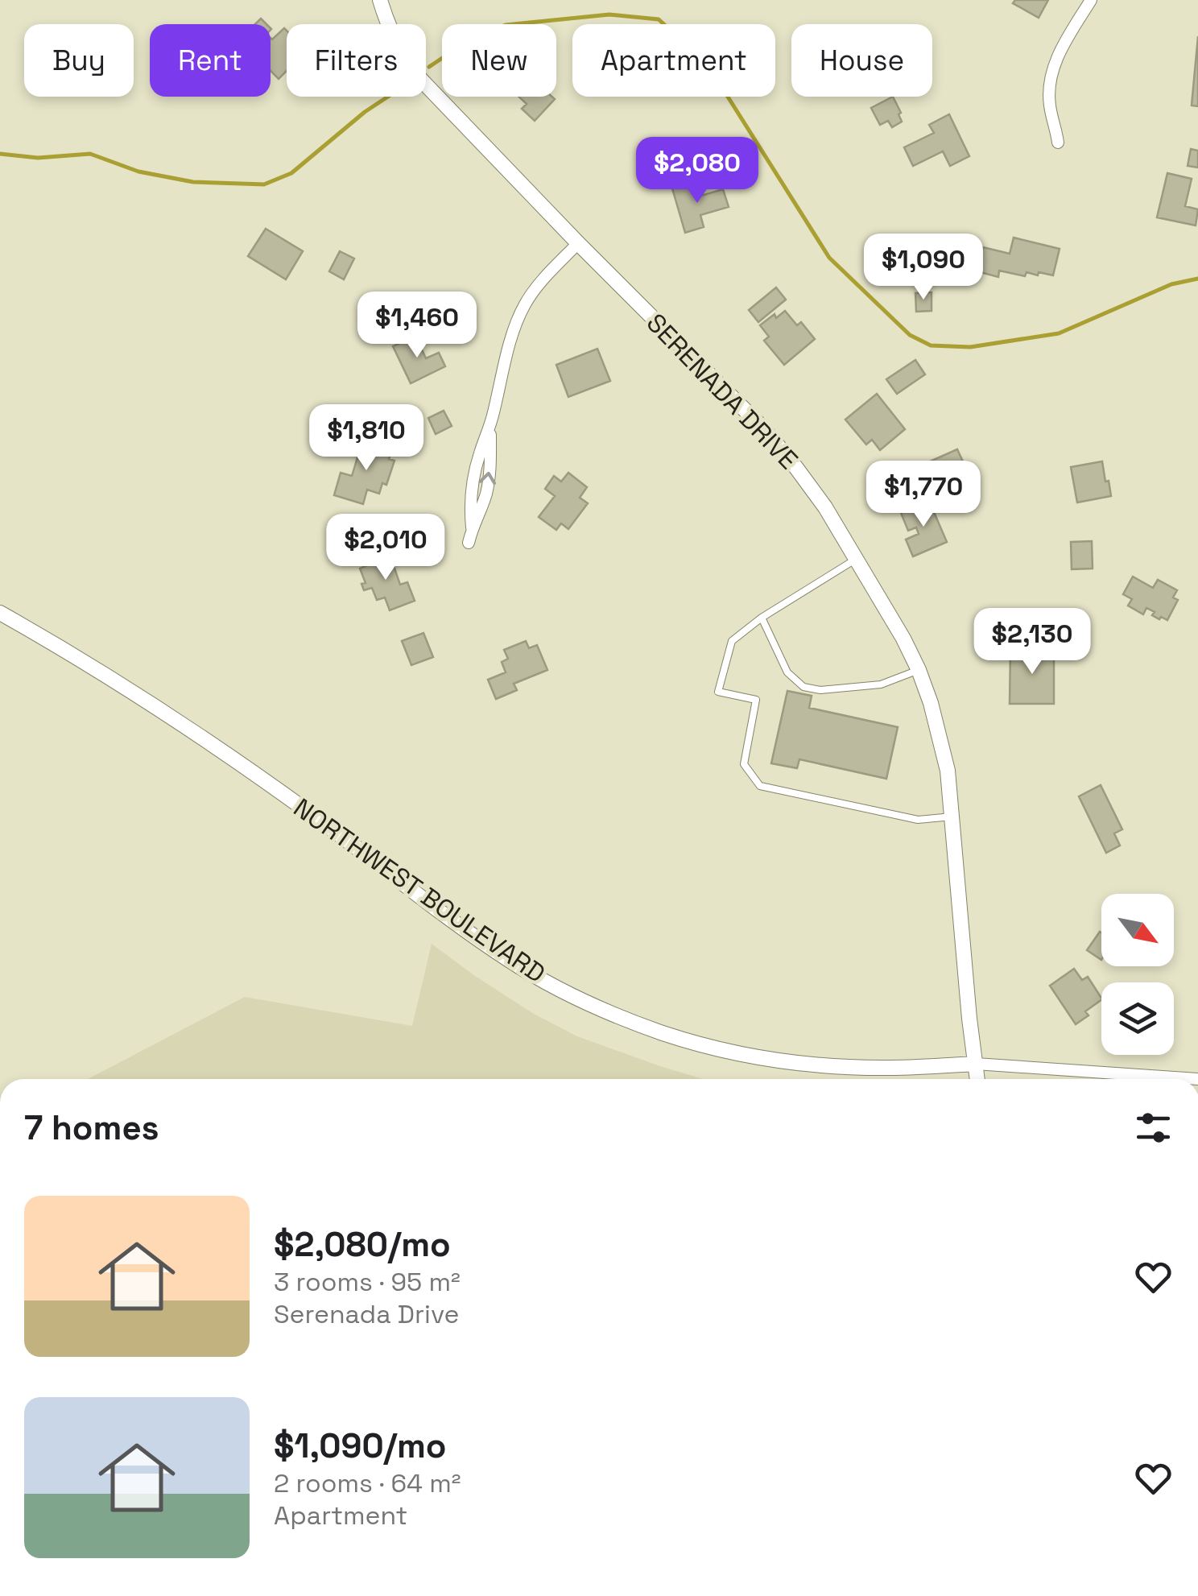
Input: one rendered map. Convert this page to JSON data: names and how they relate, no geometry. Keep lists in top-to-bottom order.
{
  "streets": {
    "street": ["SERENADA DRIVE", "NORTHWEST BOULEVARD"]
  },
  "crossings": [
    ["SERENADA DRIVE", "NORTHWEST BOULEVARD"]
  ],
  "north": "bottom right",
  "page": {
    "chip": [
      "Buy",
      "Rent",
      "Filters",
      "New",
      "Apartment",
      "House"
    ],
    "price": [
      "$2,080",
      "$1,090",
      "$1,460",
      "$1,810",
      "$1,770",
      "$2,010",
      "$2,130"
    ],
    "heading": "7 homes",
    "list": [
      {
        "name": "$2,080/mo",
        "note": "3 rooms · 95 m² · Serenada Drive"
      },
      {
        "name": "$1,090/mo",
        "note": "2 rooms · 64 m² · Apartment"
      }
    ]
  }
}
